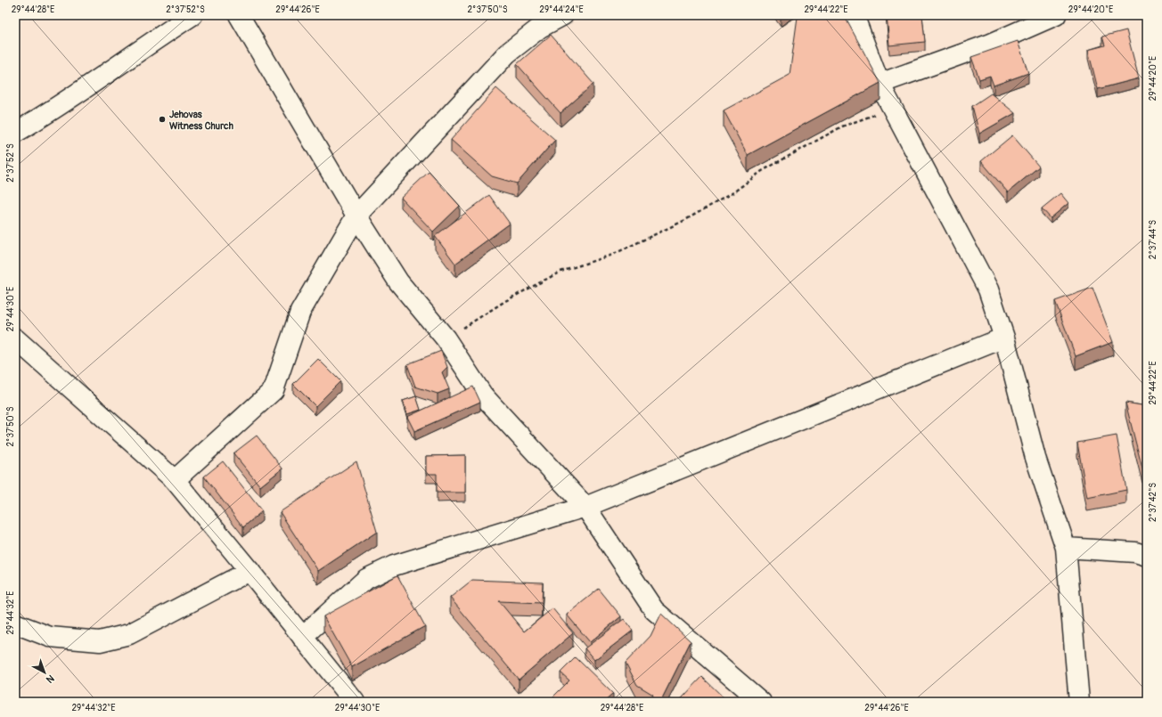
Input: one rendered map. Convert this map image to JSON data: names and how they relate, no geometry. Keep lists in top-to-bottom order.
{
  "places": ["Jehovas Witness Church"],
  "north": "bottom right",
  "coordinates": [
    "29°44'28\"E",
    "2°37'52\"S",
    "29°44'26\"E",
    "2°37'50\"S",
    "29°44'24\"E",
    "29°44'22\"E",
    "29°44'20\"E",
    "2°37'44\"S",
    "29°44'30\"E",
    "2°37'42\"S",
    "29°44'32\"E"
  ]
}
